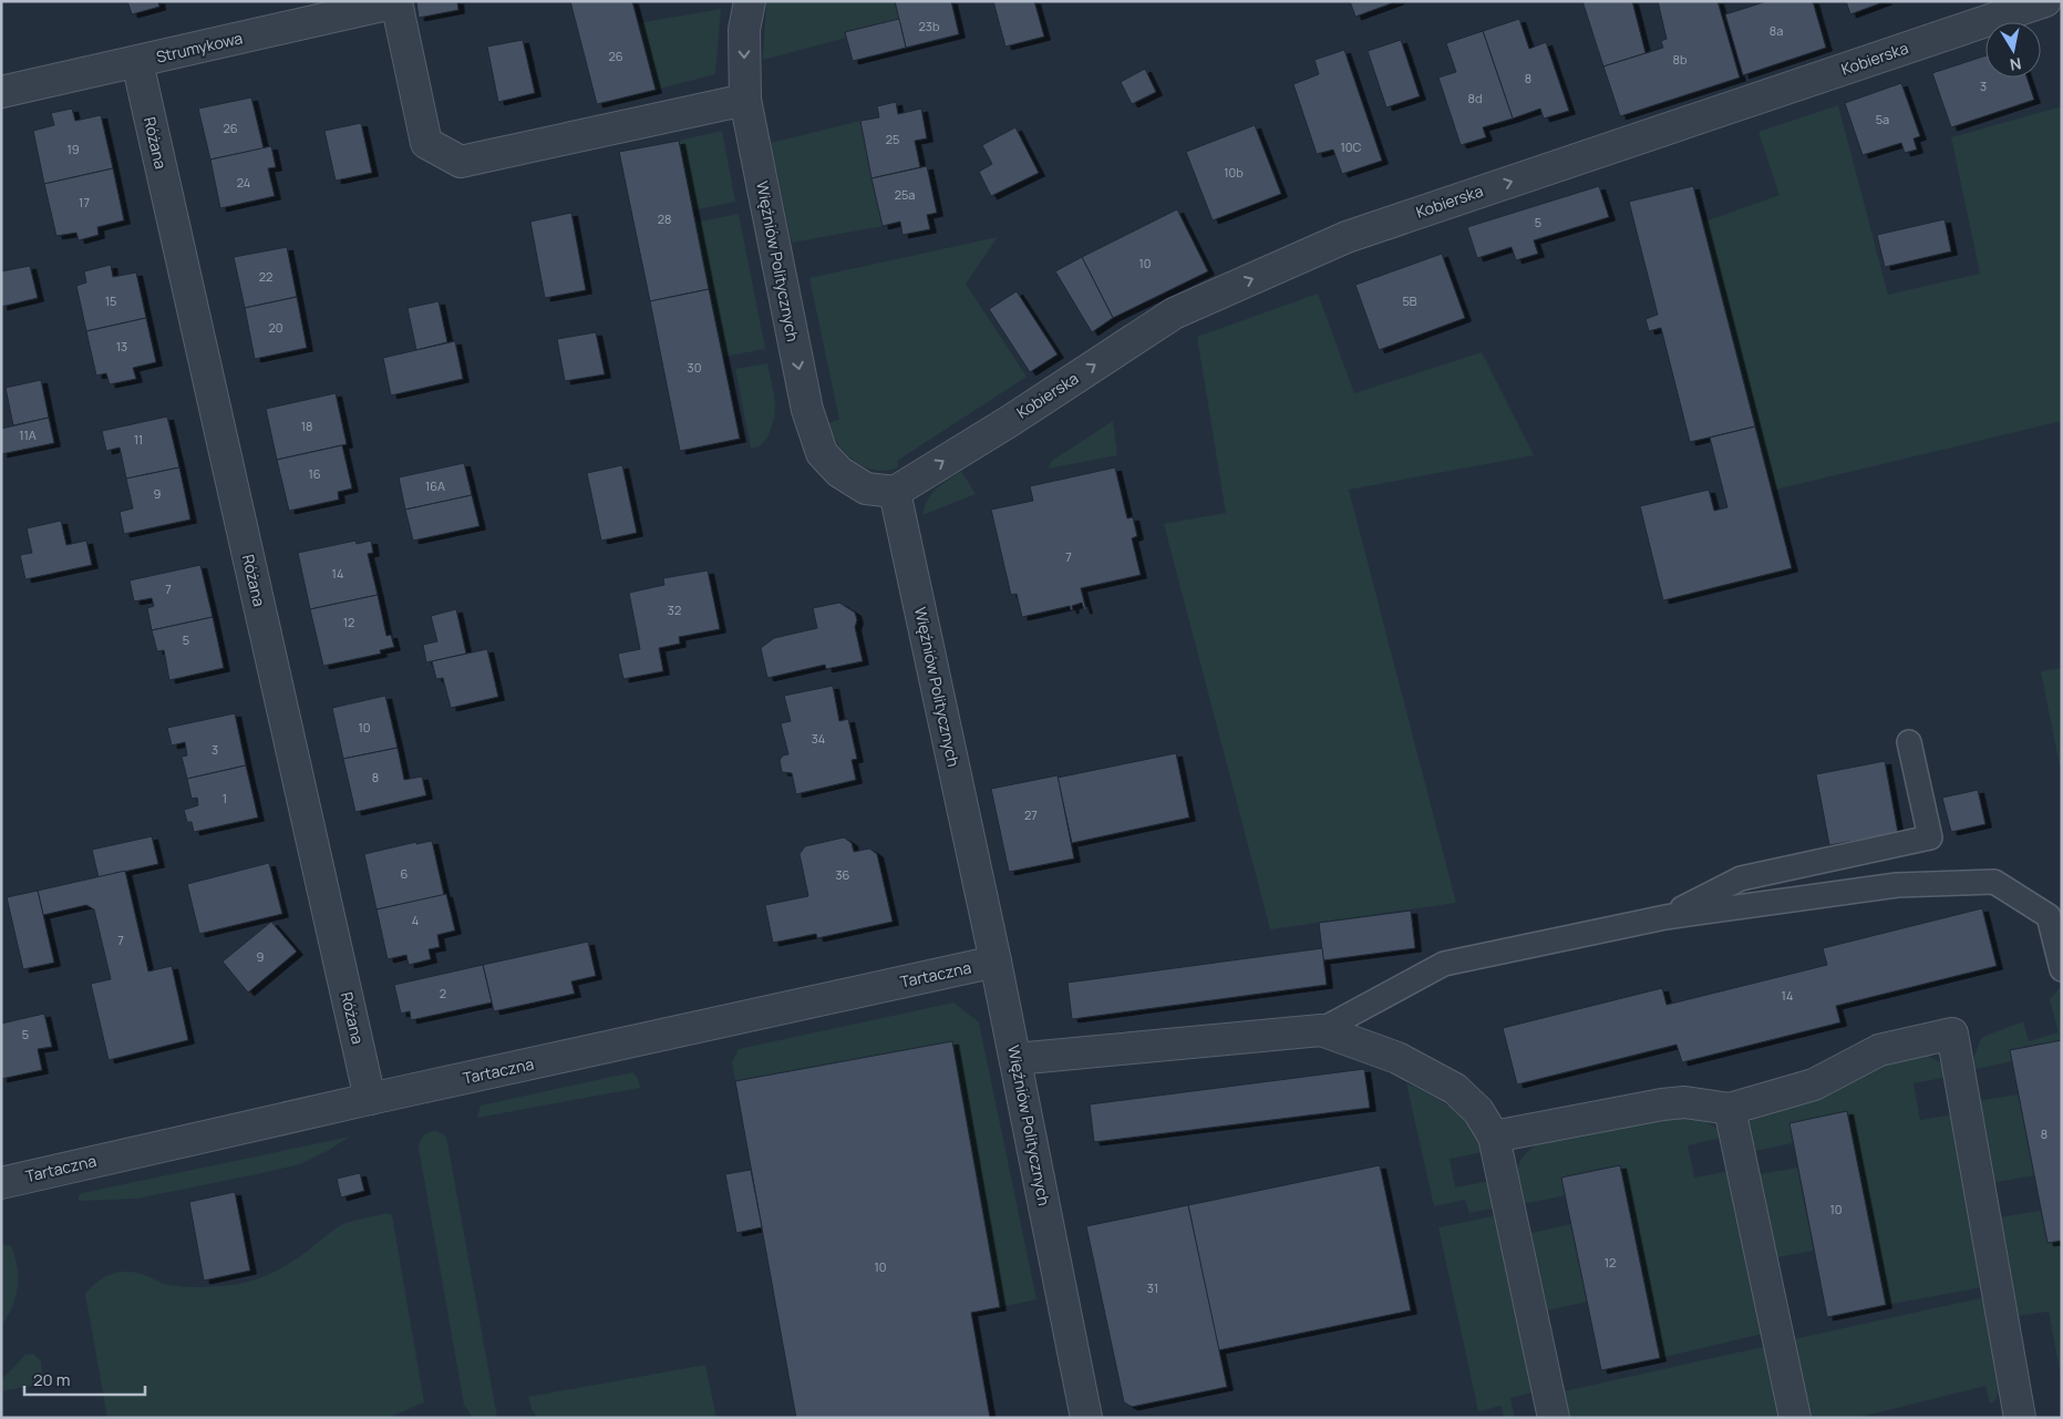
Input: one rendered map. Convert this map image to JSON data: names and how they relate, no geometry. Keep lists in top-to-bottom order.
{
  "streets": {
    "street": [
      "Strumykowa",
      "Kobierska",
      "Różana",
      "Więźniów Politycznych",
      "Tartaczna"
    ]
  },
  "crossings": [
    ["Strumykowa", "Różana"],
    ["Kobierska", "Więźniów Politycznych"],
    ["Różana", "Tartaczna"],
    ["Więźniów Politycznych", "Tartaczna"]
  ],
  "one_way": ["Kobierska"],
  "house_numbers": [
    "23b",
    "8a",
    "26",
    "8b",
    "8",
    "3",
    "8d",
    "5a",
    "26",
    "25",
    "10C",
    "19",
    "10b",
    "24",
    "25a",
    "17",
    "28",
    "5",
    "10",
    "22",
    "15",
    "5B",
    "20",
    "13",
    "30",
    "18",
    "11A",
    "11",
    "16",
    "16A",
    "9",
    "7",
    "14",
    "7",
    "32",
    "12",
    "5",
    "10",
    "34",
    "3",
    "8",
    "1",
    "27",
    "6",
    "36",
    "4",
    "7",
    "9",
    "2",
    "14",
    "5",
    "8",
    "10",
    "12",
    "10",
    "31"
  ],
  "scale_bar": "20 m",
  "north": "bottom"
}
